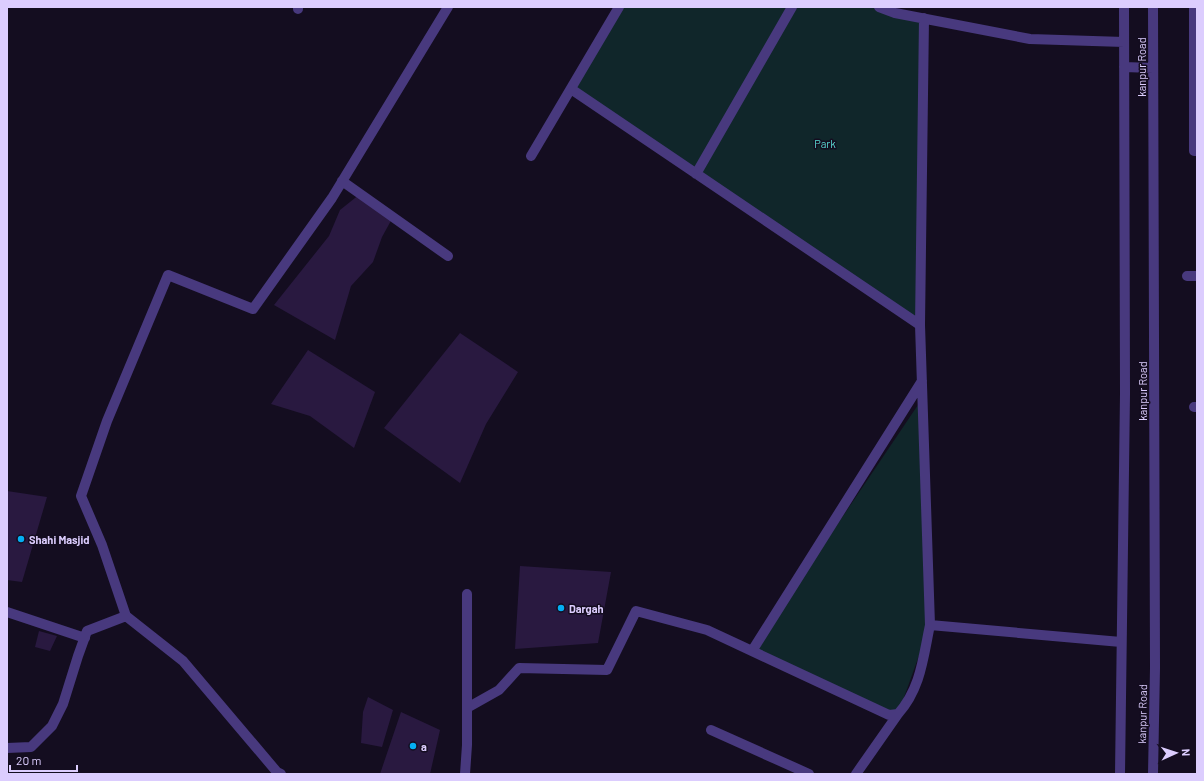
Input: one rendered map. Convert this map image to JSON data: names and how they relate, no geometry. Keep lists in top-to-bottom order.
{
  "streets": {
    "street": ["kanpur Road"]
  },
  "parks": ["Park"],
  "places": ["Shahi Masjid", "Dargah", "a"],
  "scale_bar": "20 m",
  "north": "right"
}
